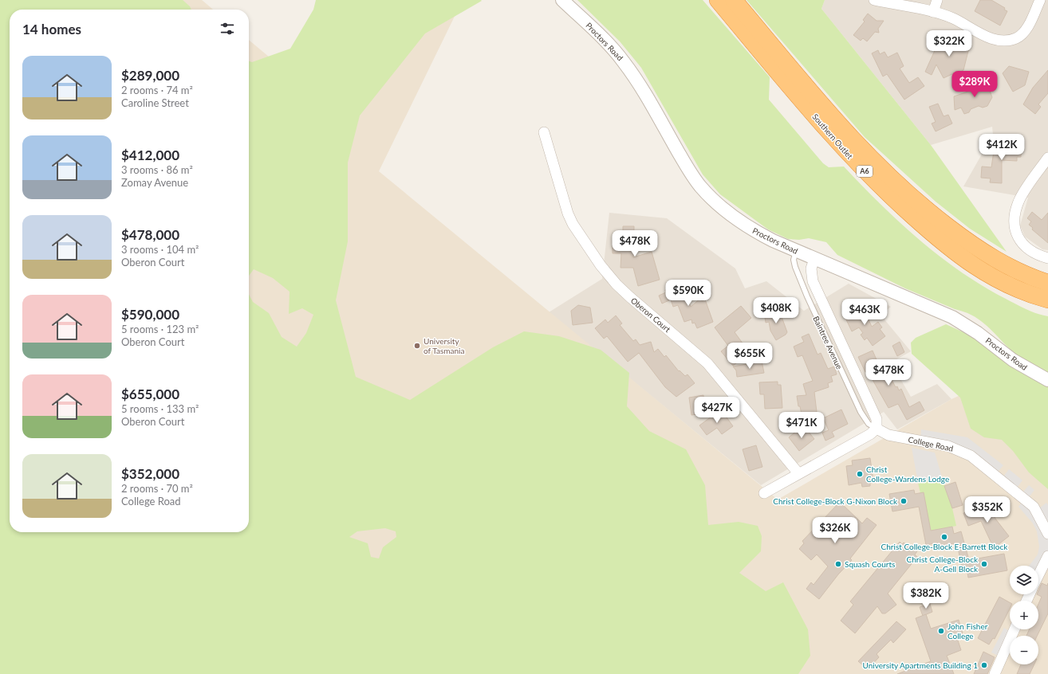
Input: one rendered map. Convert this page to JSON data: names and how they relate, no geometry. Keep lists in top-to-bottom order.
{
  "streets": {
    "highway": ["Southern Outlet", "A6"],
    "street": [
      "Proctors Road",
      "Oberon Court",
      "Baintree Avenue",
      "College Road"
    ]
  },
  "crossings": [
    ["Proctors Road", "Baintree Avenue"],
    ["Baintree Avenue", "College Road"]
  ],
  "places": [
    "University of Tasmania",
    "Christ College-Wardens Lodge",
    "Christ College-Block G-Nixon Block",
    "Christ College-Block E-Barrett Block",
    "Squash Courts",
    "Christ College-Block A-Gell Block",
    "John Fisher College",
    "University Apartments Building 1"
  ],
  "page": {
    "heading": "14 homes",
    "price": [
      "$322K",
      "$289K",
      "$412K",
      "$478K",
      "$590K",
      "$408K",
      "$463K",
      "$655K",
      "$478K",
      "$427K",
      "$471K",
      "$352K",
      "$326K",
      "$382K"
    ],
    "list": [
      {
        "name": "$289,000",
        "note": "2 rooms · 74 m² · Caroline Street"
      },
      {
        "name": "$412,000",
        "note": "3 rooms · 86 m² · Zomay Avenue"
      },
      {
        "name": "$478,000",
        "note": "3 rooms · 104 m² · Oberon Court"
      },
      {
        "name": "$590,000",
        "note": "5 rooms · 123 m² · Oberon Court"
      },
      {
        "name": "$655,000",
        "note": "5 rooms · 133 m² · Oberon Court"
      },
      {
        "name": "$352,000",
        "note": "2 rooms · 70 m² · College Road"
      }
    ],
    "map_buttons": ["+", "−"]
  }
}
